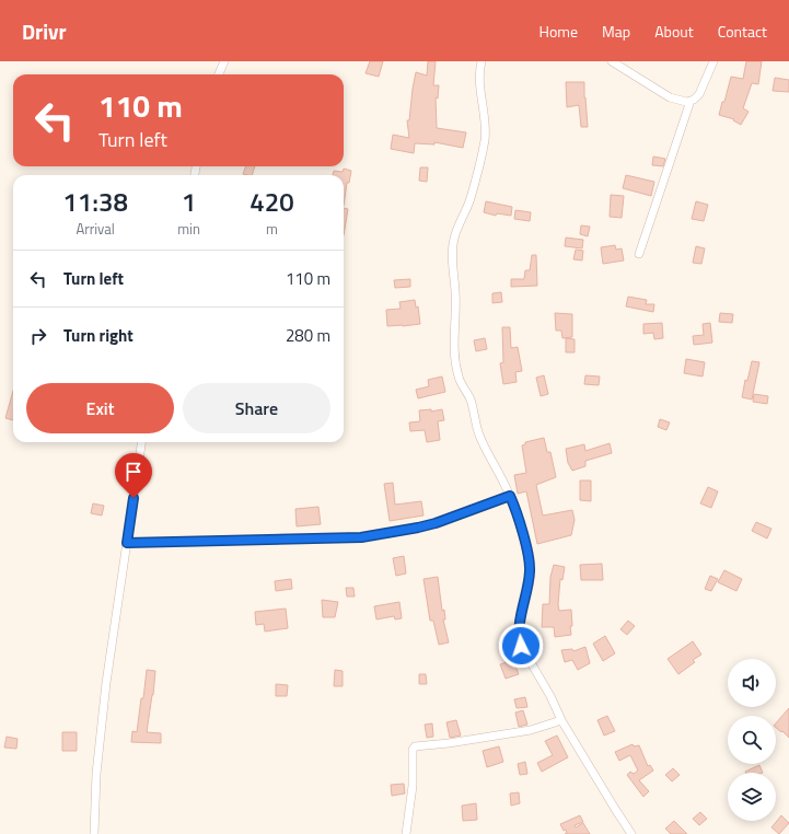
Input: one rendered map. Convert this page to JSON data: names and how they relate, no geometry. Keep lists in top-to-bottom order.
{
  "page": {
    "header": "Drivr",
    "nav": [
      "Home",
      "Map",
      "About",
      "Contact"
    ],
    "turn": ["110 m", "Turn left"],
    "eta": [
      "11:38",
      "Arrival",
      "1",
      "min",
      "420",
      "m"
    ],
    "list": [
      {
        "name": "Turn left",
        "value": "110 m"
      },
      {
        "name": "Turn right",
        "value": "280 m"
      }
    ],
    "buttons": ["Exit", "Share"]
  }
}
